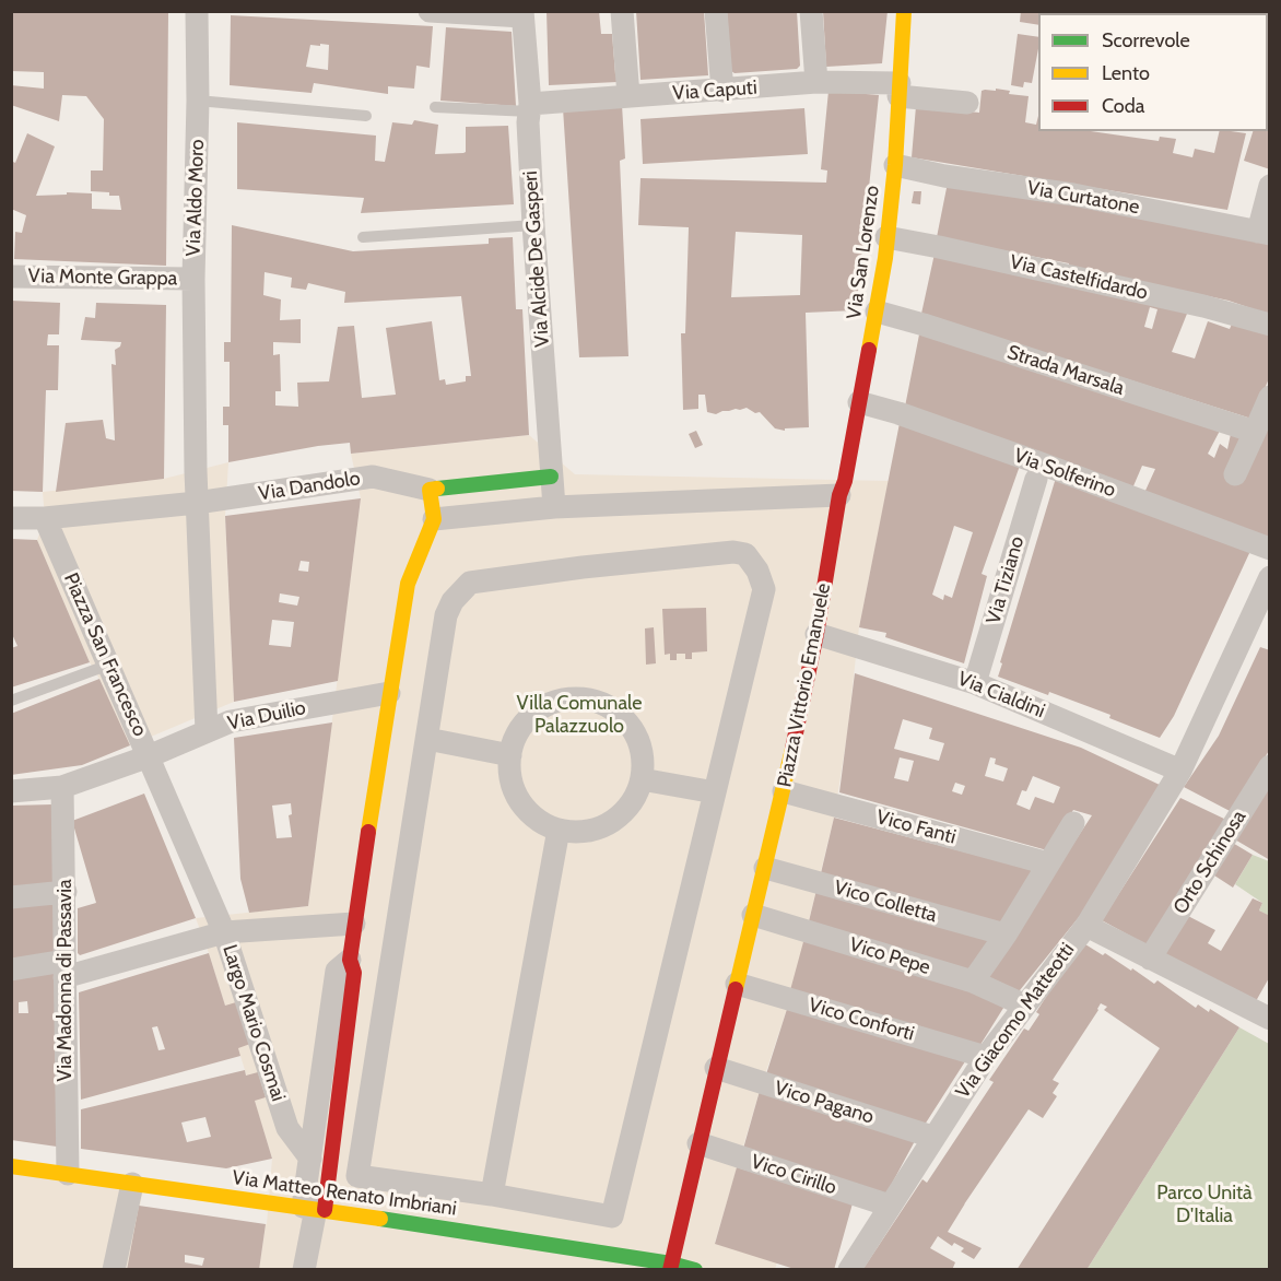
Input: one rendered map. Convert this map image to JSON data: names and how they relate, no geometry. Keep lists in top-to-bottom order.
{
  "streets": {
    "street": [
      "Via Caputi",
      "Via Aldo Moro",
      "Via Curtatone",
      "Via San Lorenzo",
      "Via Alcide De Gasperi",
      "Via Monte Grappa",
      "Via Castelfidardo",
      "Strada Marsala",
      "Via Solferino",
      "Via Dandolo",
      "Via Tiziano",
      "Piazza San Francesco",
      "Piazza Vittorio Emanuele",
      "Via Cialdini",
      "Via Duilio",
      "Vico Fanti",
      "Orto Schinosa",
      "Vico Colletta",
      "Vico Pepe",
      "Via Madonna di Passavia",
      "Vico Conforti",
      "Via Giacomo Matteotti",
      "Largo Mario Cosmai",
      "Vico Pagano",
      "Vico Cirillo",
      "Via Matteo Renato Imbriani"
    ]
  },
  "crossings": [
    ["Via Caputi", "Via San Lorenzo"],
    ["Via Caputi", "Via Alcide De Gasperi"],
    ["Via Aldo Moro", "Via Monte Grappa"],
    ["Via Aldo Moro", "Via Dandolo"],
    ["Via Curtatone", "Via San Lorenzo"],
    ["Via San Lorenzo", "Via Castelfidardo"],
    ["Via San Lorenzo", "Strada Marsala"],
    ["Via San Lorenzo", "Via Solferino"],
    ["Via San Lorenzo", "Piazza Vittorio Emanuele"],
    ["Via Tiziano", "Via Cialdini"],
    ["Piazza San Francesco", "Via Duilio"],
    ["Piazza San Francesco", "Largo Mario Cosmai"],
    ["Piazza Vittorio Emanuele", "Via Cialdini"],
    ["Piazza Vittorio Emanuele", "Vico Fanti"],
    ["Piazza Vittorio Emanuele", "Vico Colletta"],
    ["Piazza Vittorio Emanuele", "Vico Pepe"],
    ["Piazza Vittorio Emanuele", "Vico Conforti"],
    ["Piazza Vittorio Emanuele", "Vico Pagano"],
    ["Piazza Vittorio Emanuele", "Vico Cirillo"],
    ["Piazza Vittorio Emanuele", "Via Matteo Renato Imbriani"],
    ["Via Cialdini", "Via Giacomo Matteotti"],
    ["Via Duilio", "Via Madonna di Passavia"],
    ["Vico Pepe", "Via Giacomo Matteotti"],
    ["Via Madonna di Passavia", "Via Matteo Renato Imbriani"],
    ["Vico Conforti", "Via Giacomo Matteotti"],
    ["Via Giacomo Matteotti", "Vico Pagano"],
    ["Via Giacomo Matteotti", "Vico Cirillo"]
  ],
  "parks": ["Villa Comunale Palazzuolo", "Parco Unità D'Italia"],
  "legend": ["Scorrevole", "Lento", "Coda"]
}
